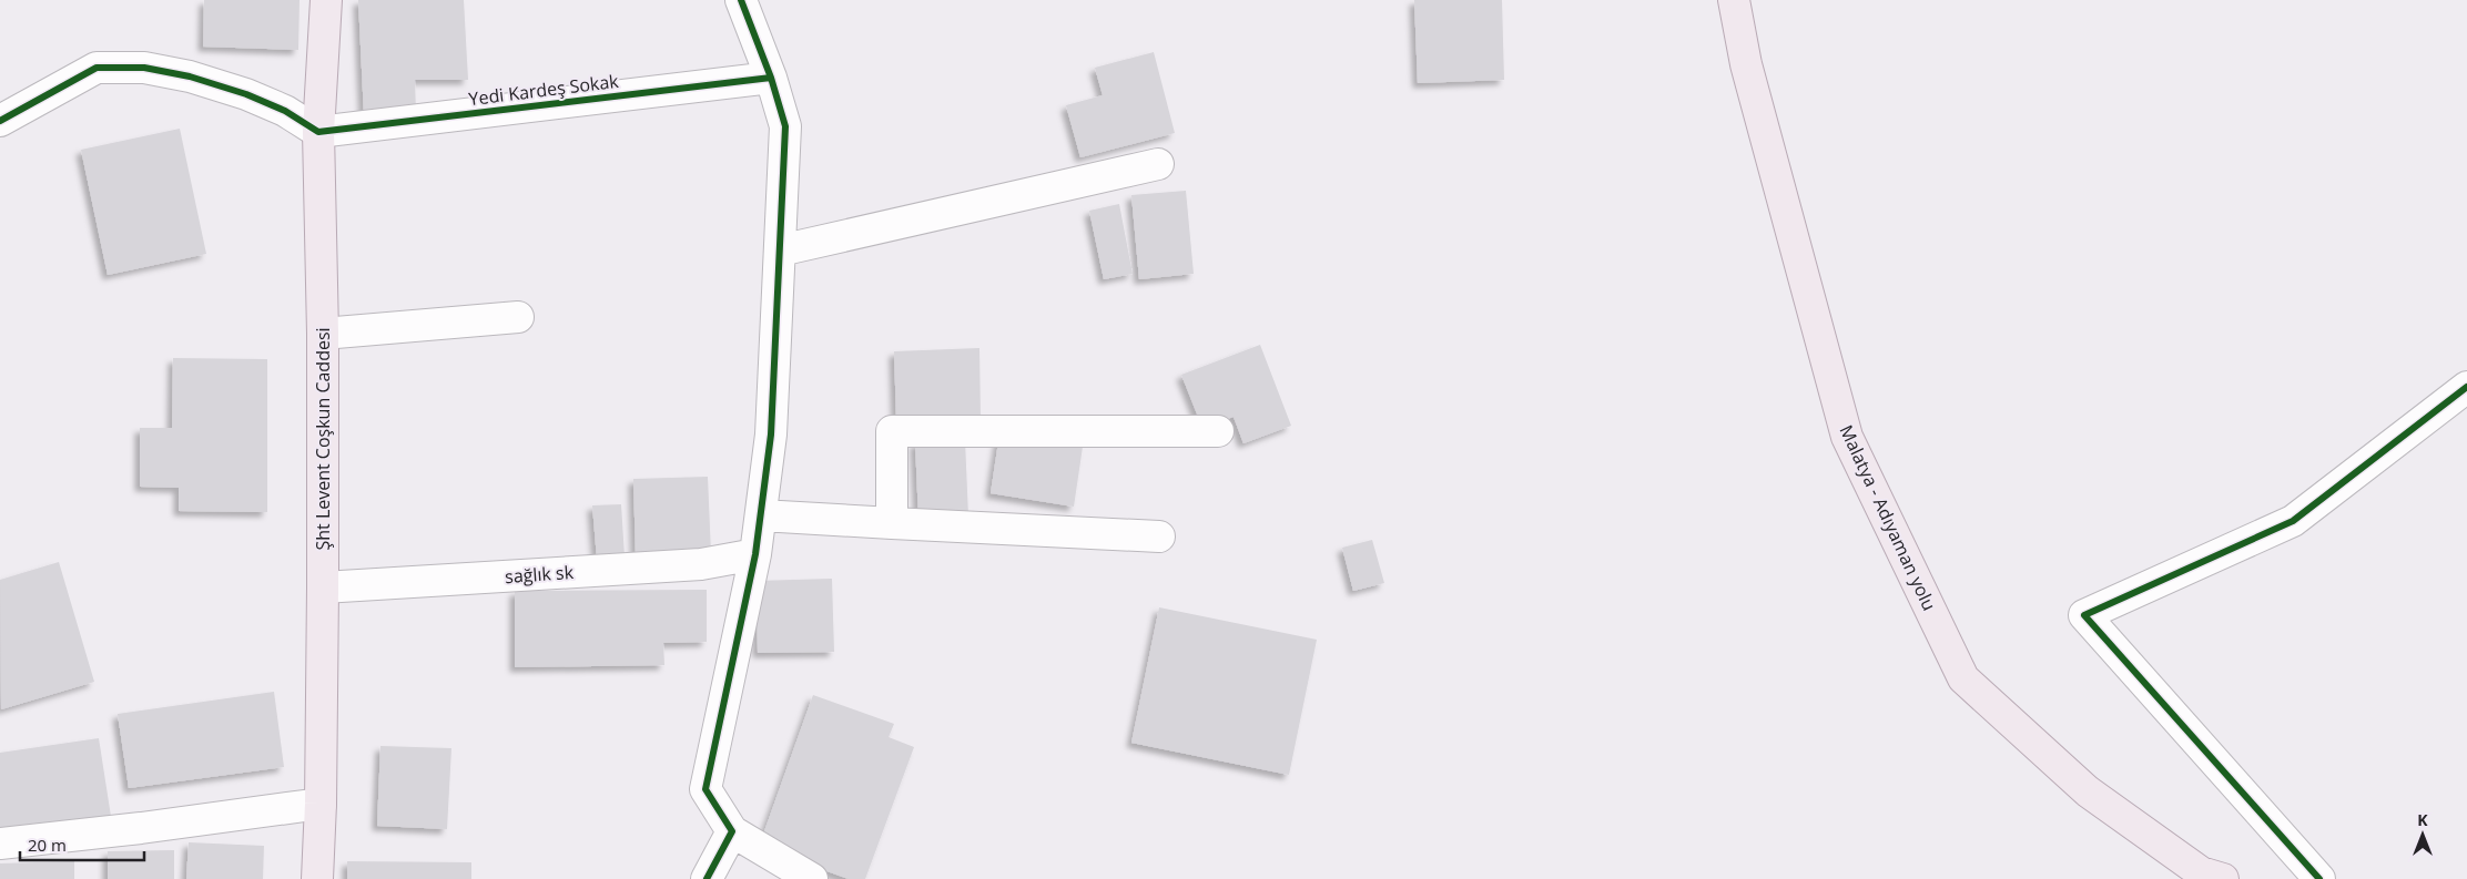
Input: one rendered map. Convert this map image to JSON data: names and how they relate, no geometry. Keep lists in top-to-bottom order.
{
  "streets": {
    "main road": ["Şht Levent Coşkun Caddesi", "Malatya - Adıyaman yolu"],
    "street": ["Yedi Kardeş Sokak", "sağlık sk"]
  },
  "crossings": [
    ["Yedi Kardeş Sokak", "Şht Levent Coşkun Caddesi"],
    ["Şht Levent Coşkun Caddesi", "sağlık sk"]
  ],
  "scale_bar": "20 m",
  "north": "top"
}
